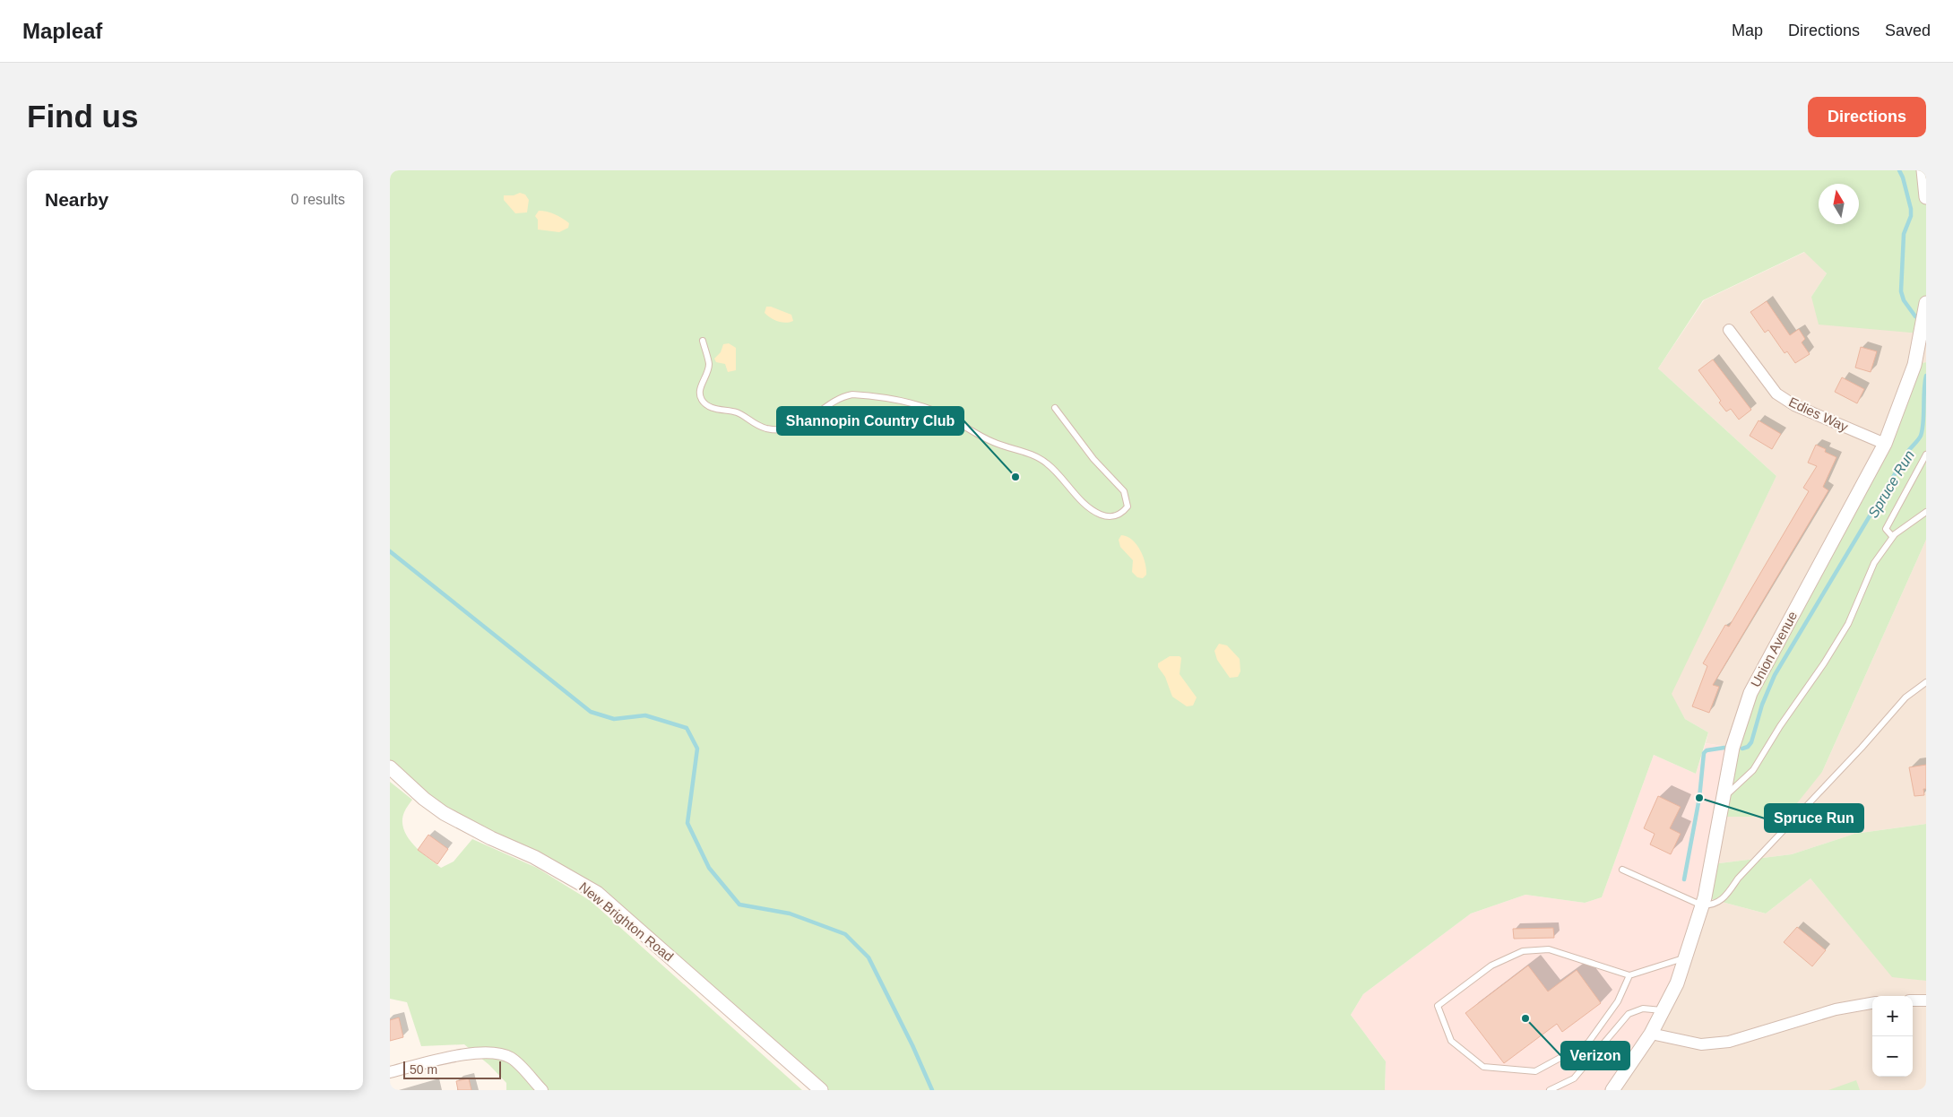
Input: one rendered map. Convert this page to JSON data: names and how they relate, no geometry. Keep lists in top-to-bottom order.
{
  "streets": {
    "street": ["Edies Way", "Union Avenue", "New Brighton Road"]
  },
  "crossings": [
    ["Edies Way", "Union Avenue"]
  ],
  "water": ["Spruce Run"],
  "places": ["Shannopin Country Club", "Spruce Run", "Verizon"],
  "scale_bar": "50 m",
  "north": "top",
  "page": {
    "header": "Mapleaf",
    "nav": ["Map", "Directions", "Saved"],
    "buttons": "Directions",
    "title": "Find us",
    "heading": ["Nearby", "0 results"],
    "map_buttons": ["+", "−"],
    "scale": "50 m"
  }
}
